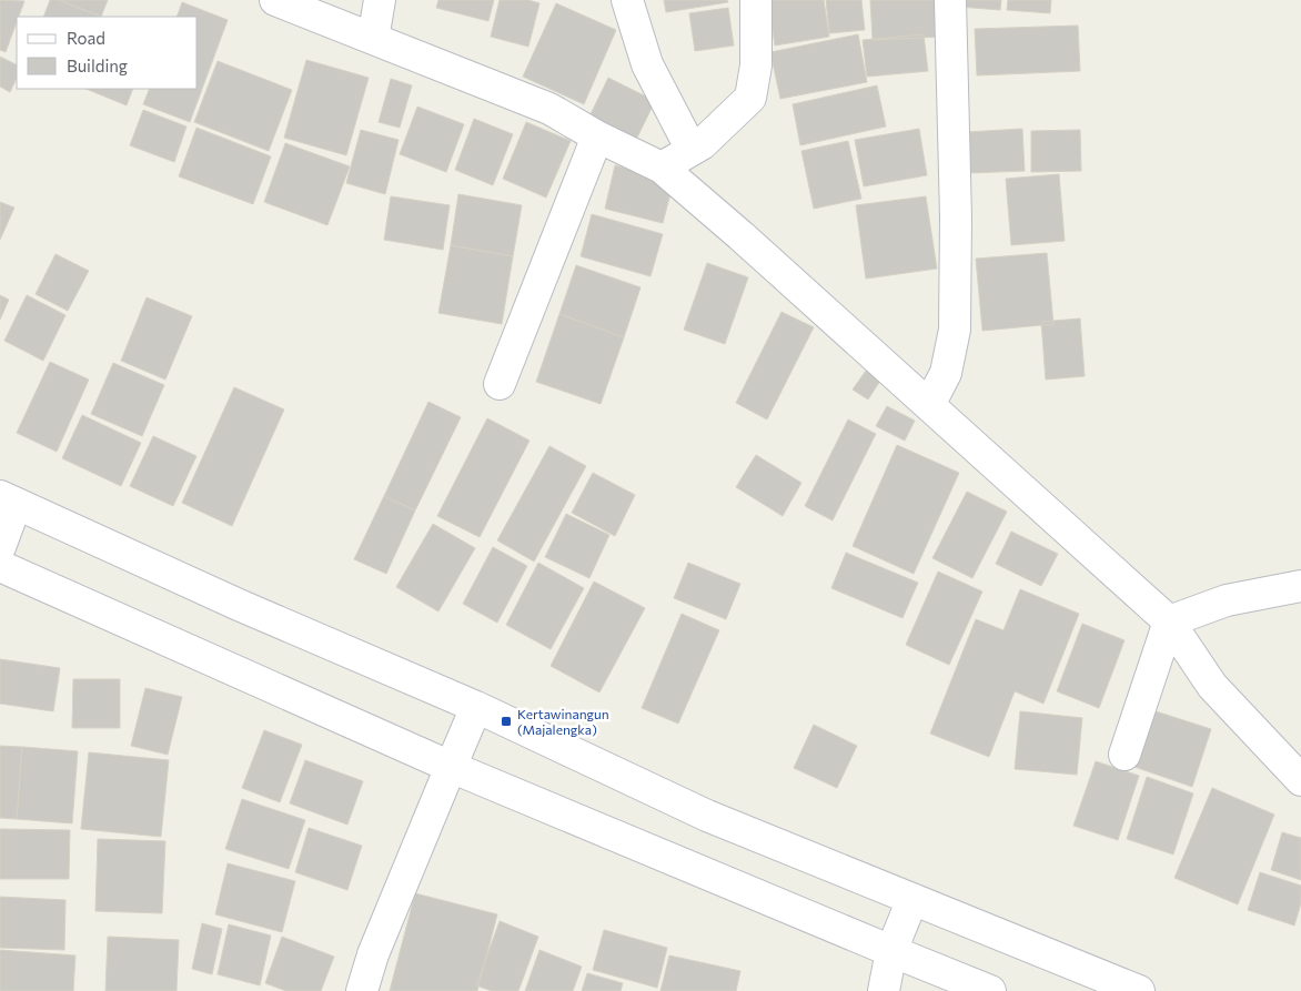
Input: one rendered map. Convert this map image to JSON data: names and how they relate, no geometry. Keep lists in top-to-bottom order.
{
  "places": {
    "transit": ["Kertawinangun (Majalengka)"]
  },
  "legend": ["Road", "Building"]
}
